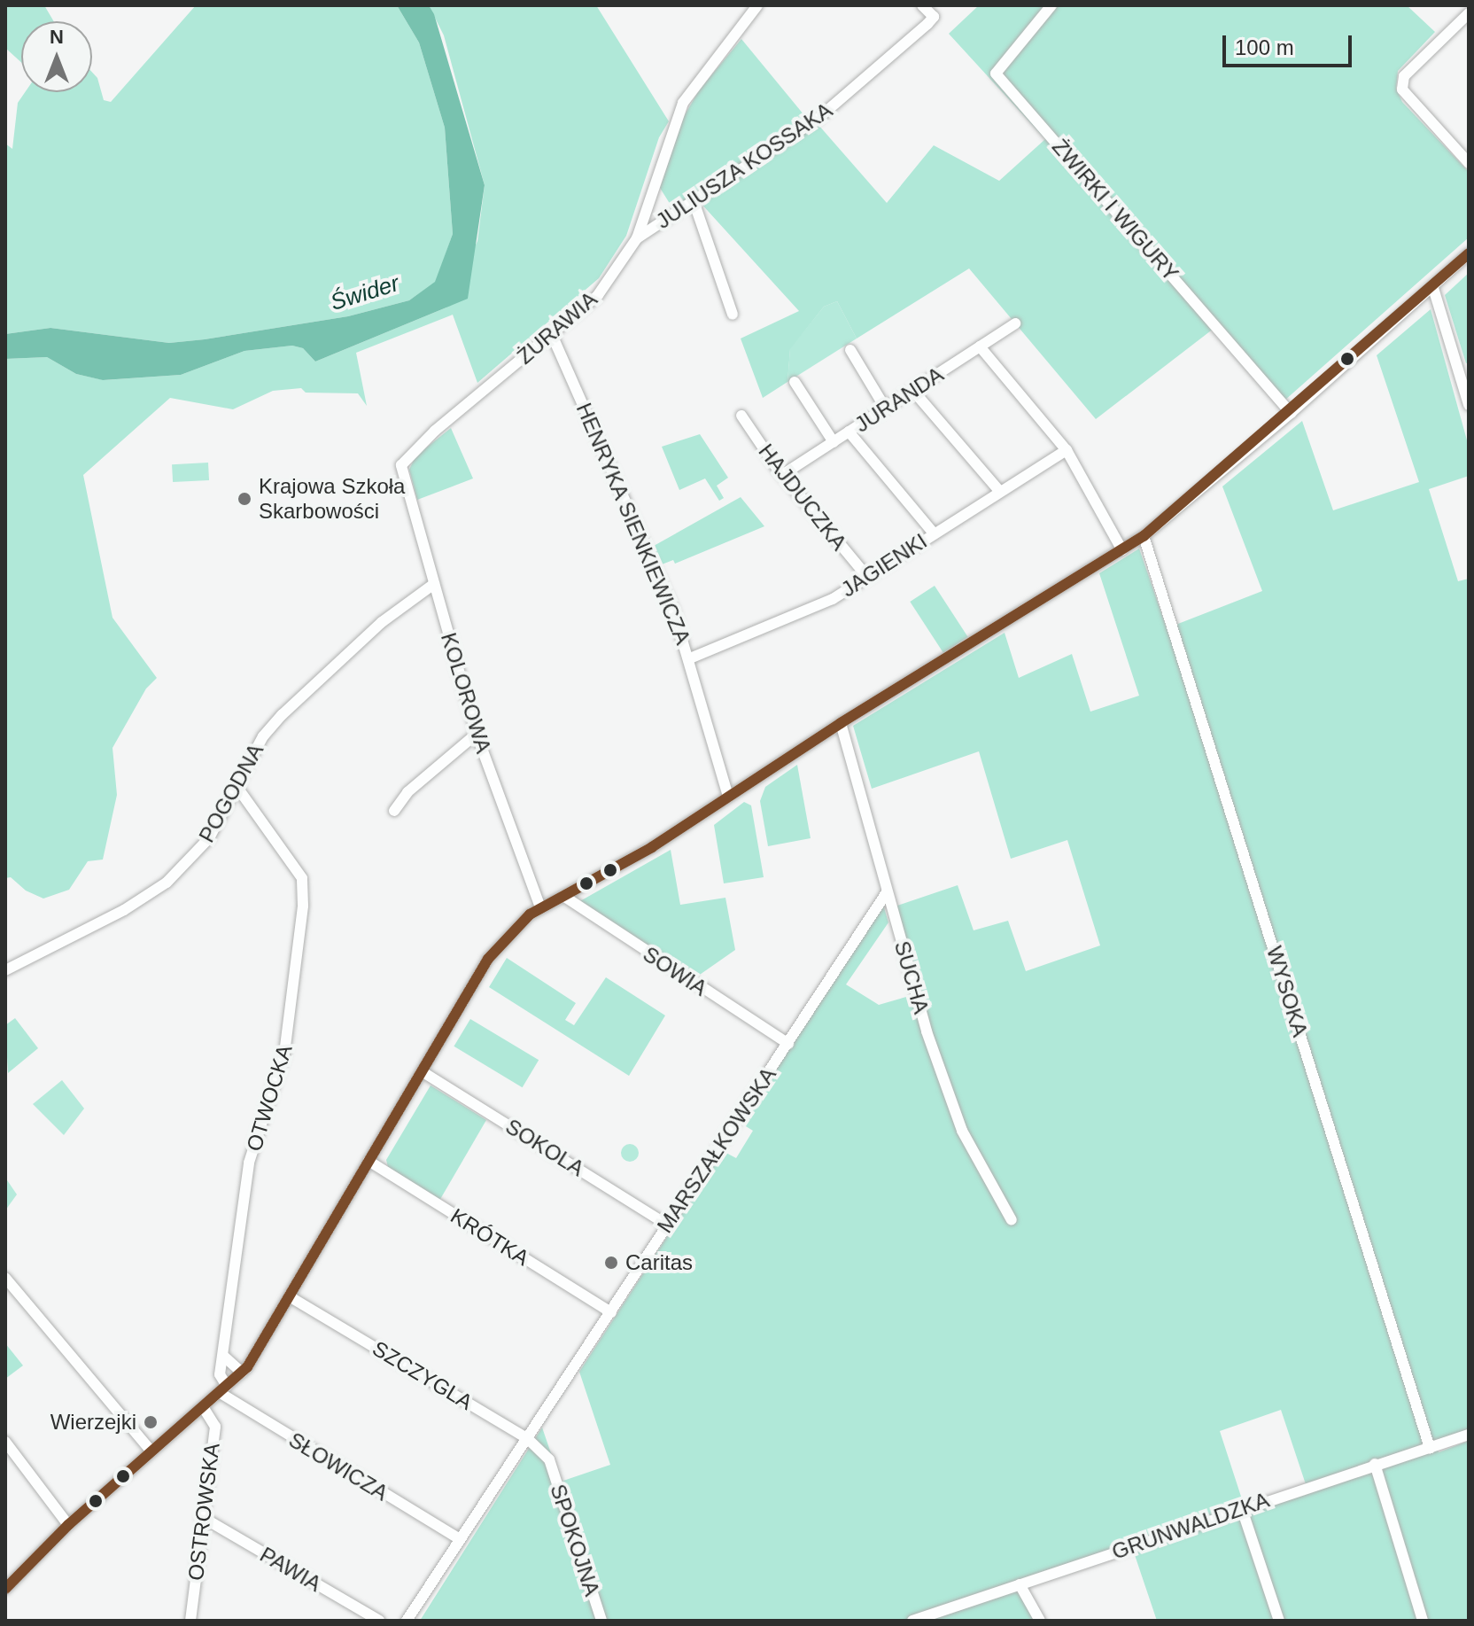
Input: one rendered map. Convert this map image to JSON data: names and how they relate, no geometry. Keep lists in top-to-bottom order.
{
  "streets": {
    "street": [
      "JULIUSZA KOSSAKA",
      "ŻWIRKI I WIGURY",
      "ŻURAWIA",
      "JURANDA",
      "HAJDUCZKA",
      "HENRYKA SIENKIEWICZA",
      "JAGIENKI",
      "KOLOROWA",
      "POGODNA",
      "SOWIA",
      "SUCHA",
      "WYSOKA",
      "OTWOCKA",
      "SOKOLA",
      "MARSZAŁKOWSKA",
      "KRÓTKA",
      "SZCZYGLA",
      "SŁOWICZA",
      "OSTROWSKA",
      "GRUNWALDZKA",
      "SPOKOJNA",
      "PAWIA"
    ]
  },
  "crossings": [
    ["JULIUSZA KOSSAKA", "ŻURAWIA"],
    ["ŻURAWIA", "HENRYKA SIENKIEWICZA"],
    ["ŻURAWIA", "KOLOROWA"],
    ["JURANDA", "HAJDUCZKA"],
    ["HAJDUCZKA", "JAGIENKI"],
    ["HENRYKA SIENKIEWICZA", "JAGIENKI"],
    ["KOLOROWA", "POGODNA"],
    ["POGODNA", "OTWOCKA"],
    ["SOWIA", "MARSZAŁKOWSKA"],
    ["SUCHA", "MARSZAŁKOWSKA"],
    ["WYSOKA", "GRUNWALDZKA"],
    ["OTWOCKA", "SŁOWICZA"],
    ["SOKOLA", "MARSZAŁKOWSKA"],
    ["MARSZAŁKOWSKA", "KRÓTKA"],
    ["MARSZAŁKOWSKA", "SZCZYGLA"],
    ["MARSZAŁKOWSKA", "SŁOWICZA"],
    ["SZCZYGLA", "SPOKOJNA"],
    ["OSTROWSKA", "PAWIA"]
  ],
  "water": ["Świder"],
  "places": ["Krajowa Szkoła Skarbowości", "Caritas", "Wierzejki"],
  "scale_bar": "100 m",
  "north": "top"
}
